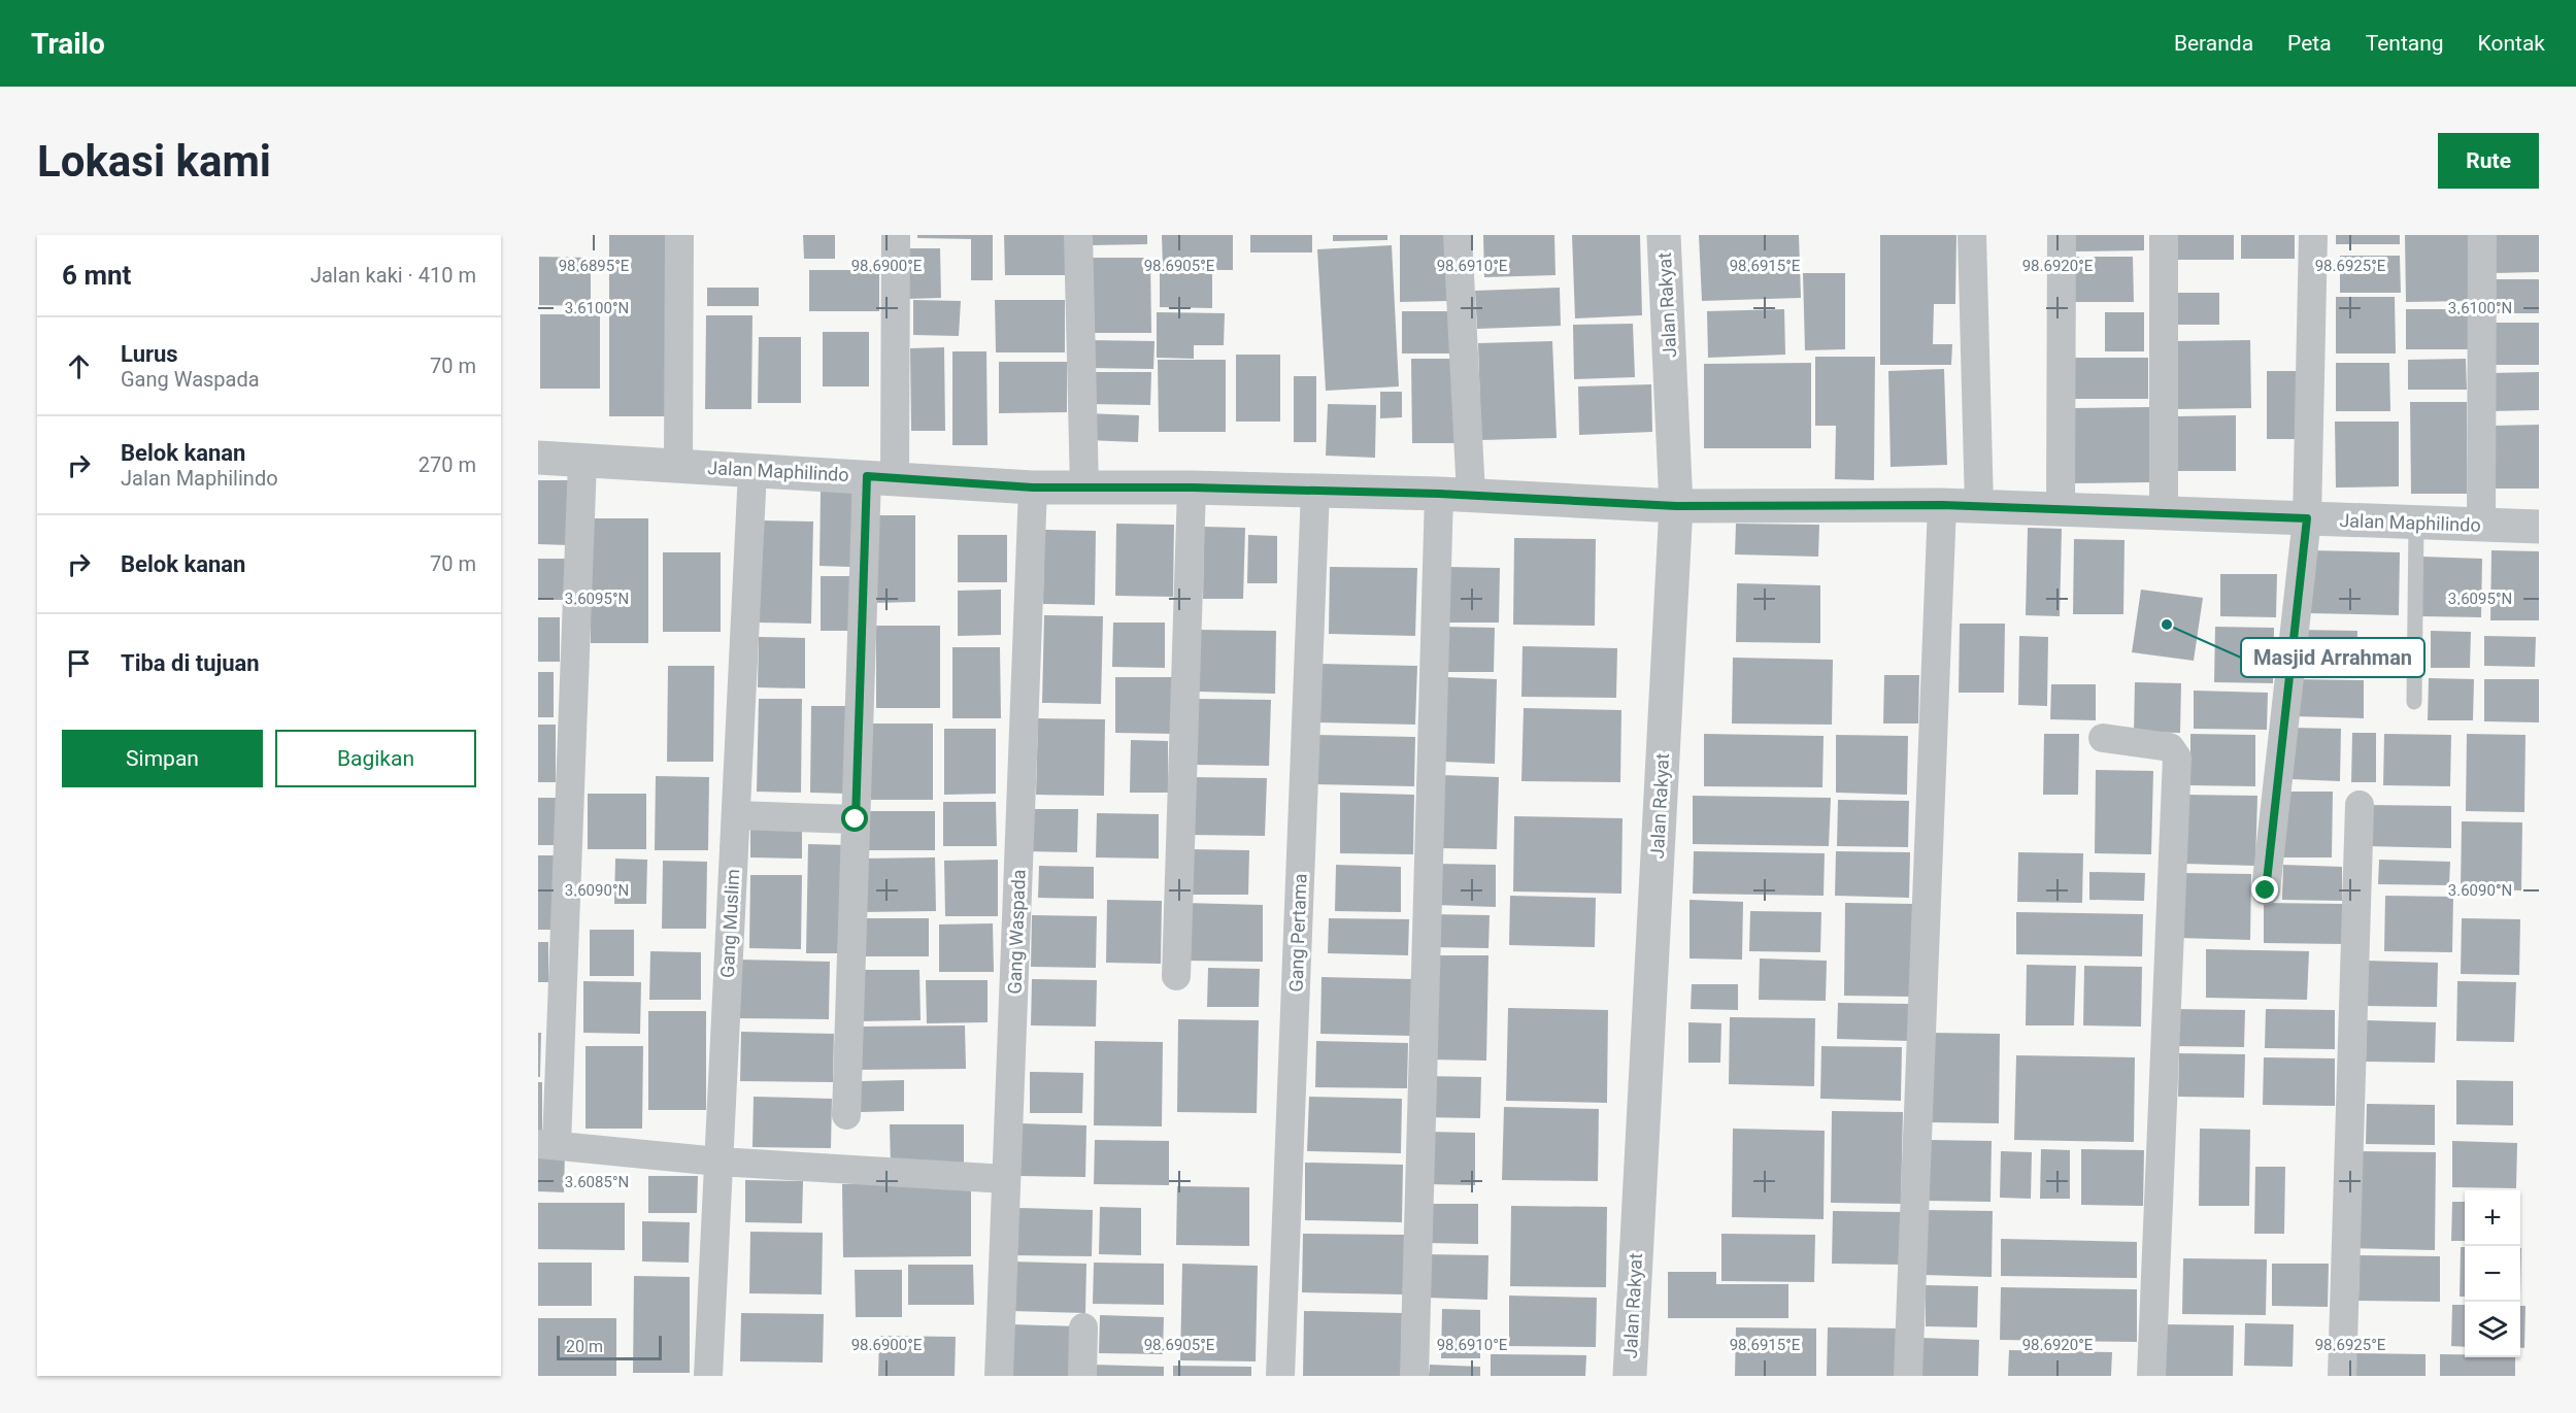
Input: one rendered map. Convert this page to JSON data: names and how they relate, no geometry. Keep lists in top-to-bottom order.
{
  "streets": {
    "street": [
      "Jalan Rakyat",
      "Jalan Maphilindo",
      "Gang Muslim",
      "Gang Waspada",
      "Gang Pertama"
    ]
  },
  "crossings": [
    ["Jalan Rakyat", "Jalan Maphilindo"],
    ["Jalan Maphilindo", "Gang Muslim"],
    ["Jalan Maphilindo", "Gang Waspada"],
    ["Jalan Maphilindo", "Gang Pertama"]
  ],
  "places": ["Masjid Arrahman"],
  "scale_bar": "20 m",
  "page": {
    "header": "Trailo",
    "nav": [
      "Beranda",
      "Peta",
      "Tentang",
      "Kontak"
    ],
    "buttons": [
      "Rute",
      ["Simpan", "Bagikan"]
    ],
    "title": "Lokasi kami",
    "heading": ["6 mnt", "Jalan kaki · 410 m"],
    "list": [
      ["Lurus", "Gang Waspada", "70 m"],
      ["Belok kanan", "Jalan Maphilindo", "270 m"],
      ["Belok kanan", "70 m"],
      "Tiba di tujuan"
    ],
    "map_buttons": ["+", "−"],
    "scale": "20 m"
  },
  "coordinates": [
    "98.6895°E",
    "98.6900°E",
    "98.6905°E",
    "98.6910°E",
    "98.6915°E",
    "98.6920°E",
    "98.6925°E",
    "3.6100°N",
    "3.6095°N",
    "3.6090°N",
    "3.6085°N"
  ]
}
